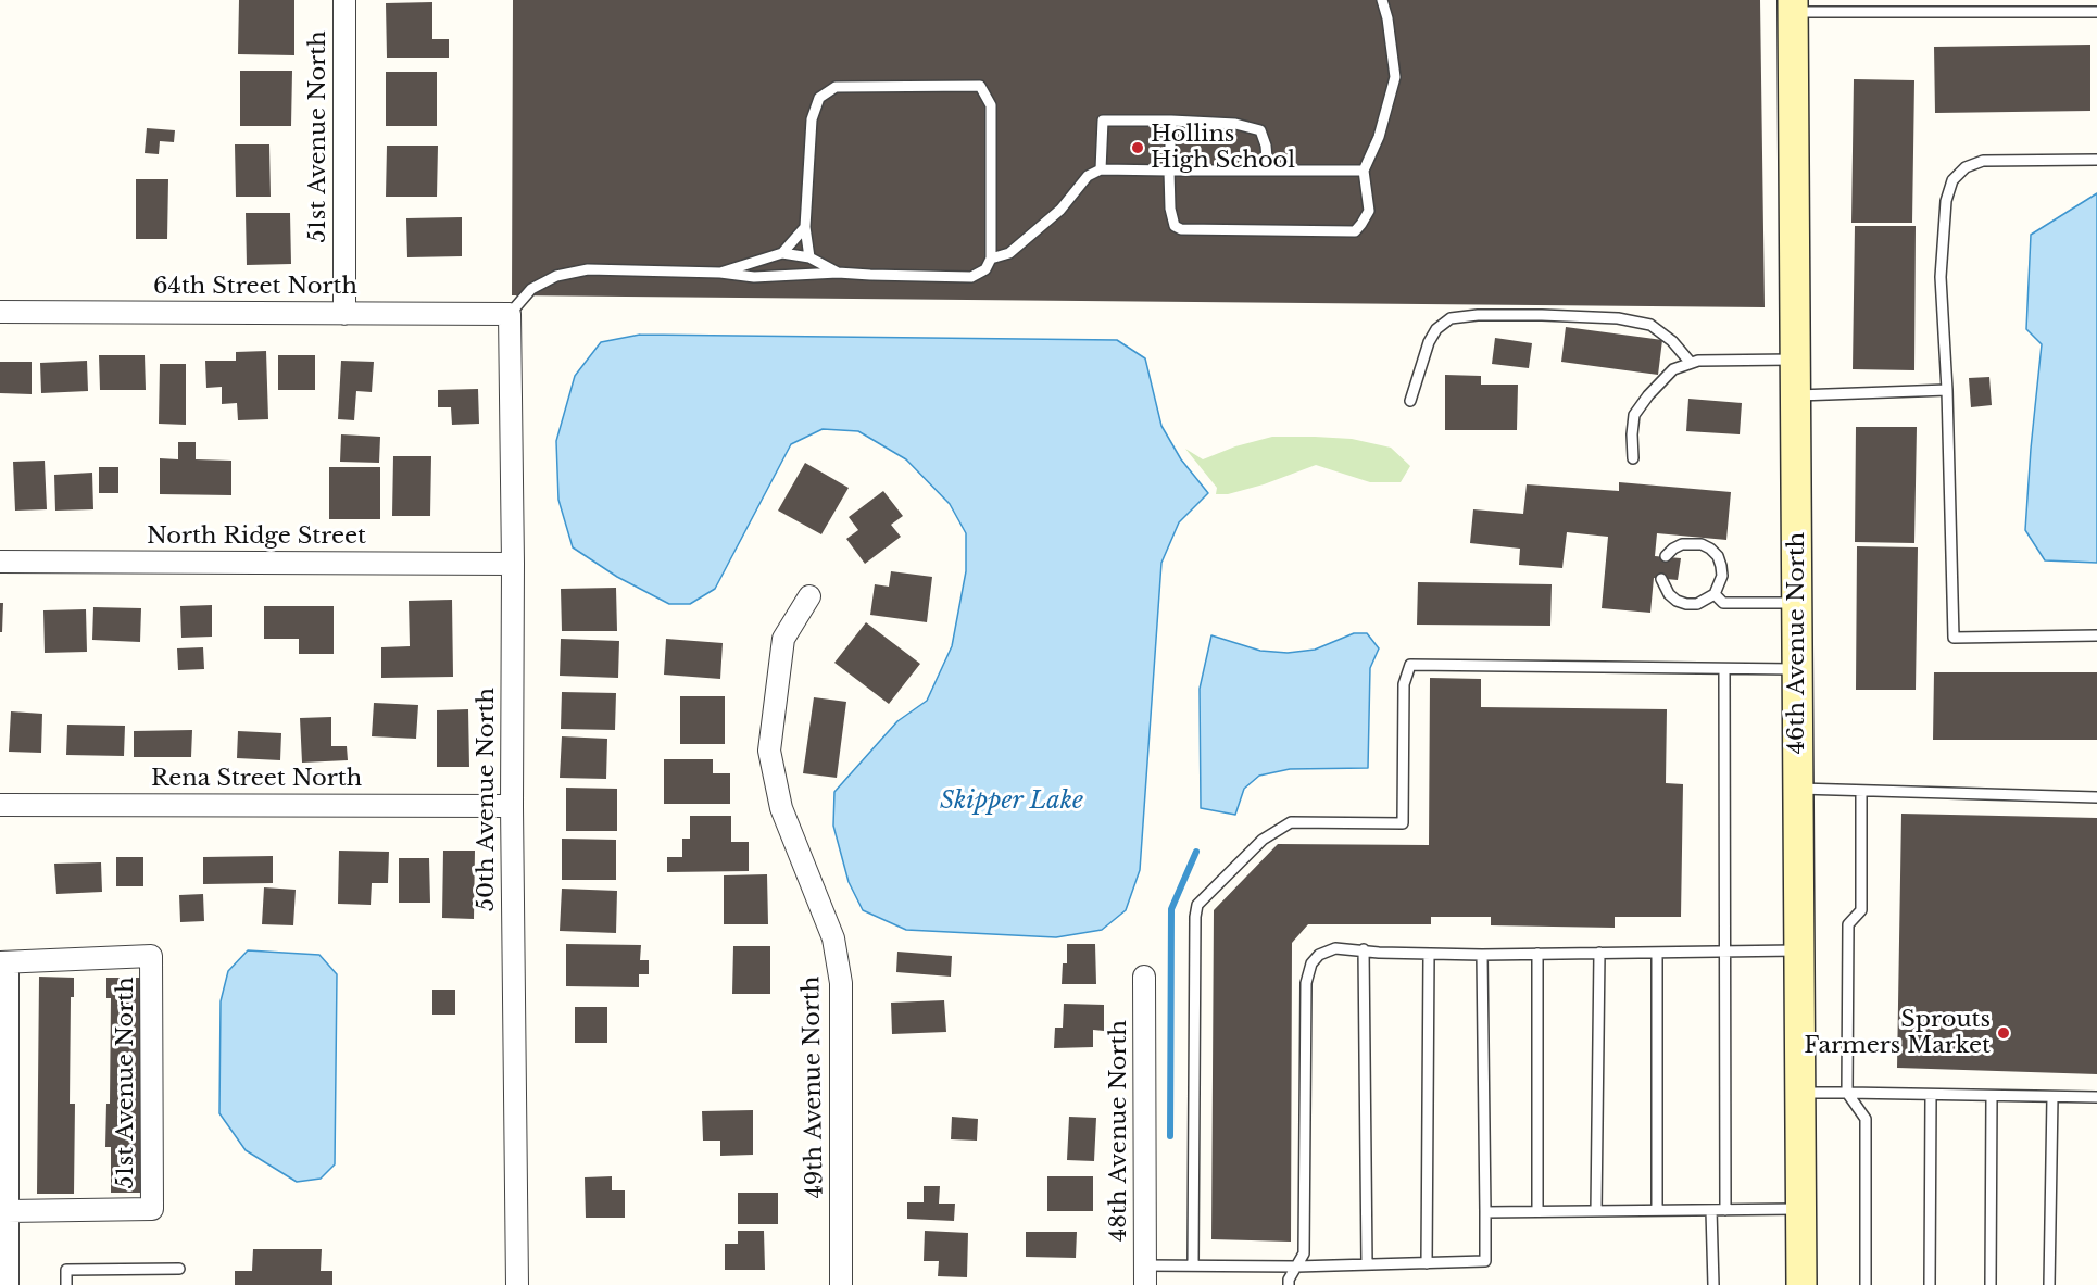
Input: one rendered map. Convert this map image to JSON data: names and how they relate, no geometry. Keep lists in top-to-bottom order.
{
  "streets": {
    "street": [
      "51st Avenue North",
      "64th Street North",
      "North Ridge Street",
      "46th Avenue North",
      "Rena Street North",
      "50th Avenue North",
      "49th Avenue North",
      "48th Avenue North"
    ]
  },
  "crossings": [
    ["51st Avenue North", "64th Street North"],
    ["64th Street North", "50th Avenue North"],
    ["North Ridge Street", "50th Avenue North"],
    ["Rena Street North", "50th Avenue North"]
  ],
  "water": ["Skipper Lake"],
  "places": ["Hollins High School", "Sprouts Farmers Market"]
}
